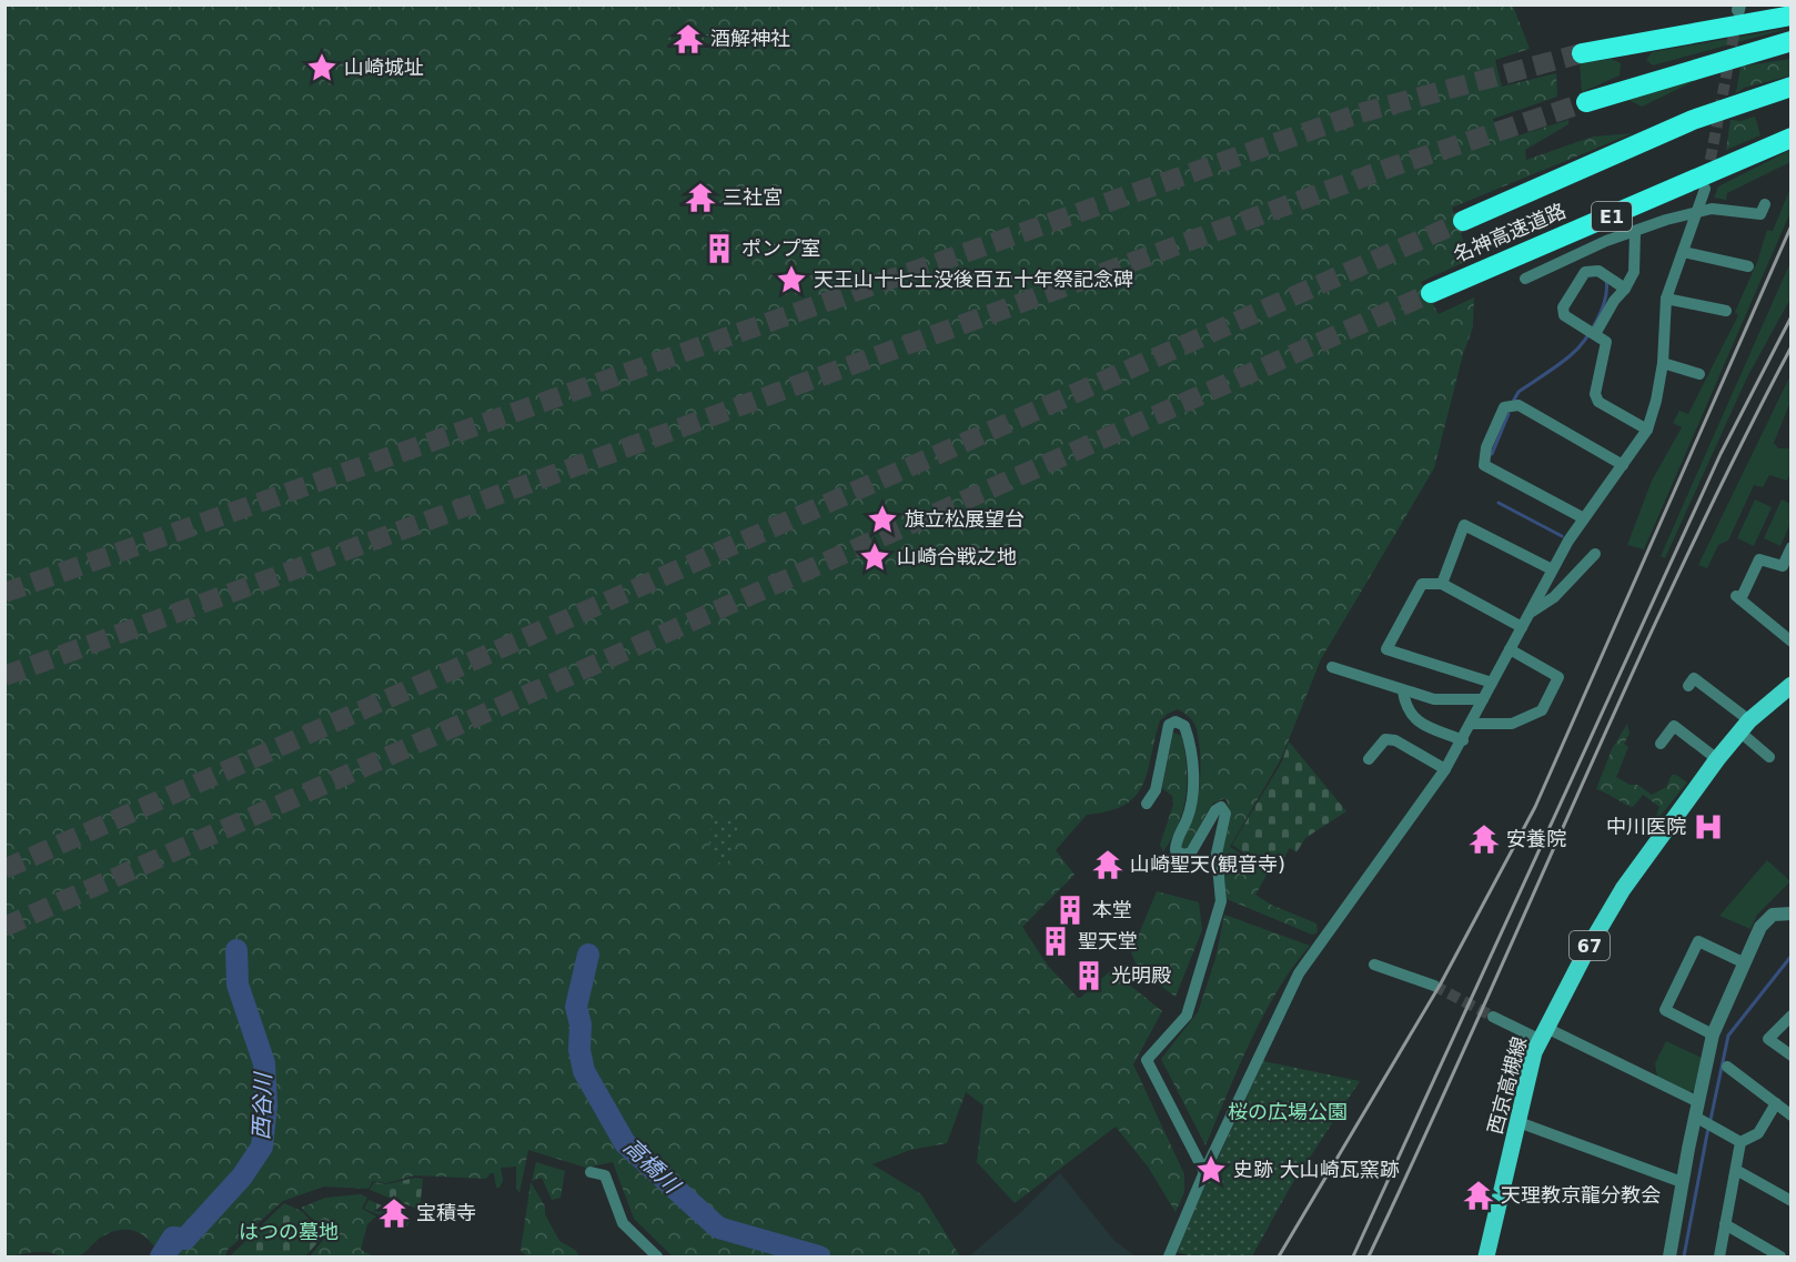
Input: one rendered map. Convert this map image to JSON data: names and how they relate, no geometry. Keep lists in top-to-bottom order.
{
  "streets": {
    "highway": ["E1", "名神高速道路"],
    "main road": ["67", "西京高槻線"]
  },
  "water": ["西谷川", "高橋川"],
  "parks": ["桜の広場公園", "はつの墓地"],
  "places": {
    "temple": [
      "酒解神社",
      "三社宮",
      "安養院",
      "山崎聖天(観音寺)",
      "天理教京龍分教会",
      "宝積寺"
    ],
    "place": [
      "山崎城址",
      "天王山十七士没後百五十年祭記念碑",
      "旗立松展望台",
      "山崎合戦之地",
      "史跡 大山崎瓦窯跡"
    ],
    "building": [
      "ポンプ室",
      "本堂",
      "聖天堂",
      "光明殿"
    ],
    "hospital": ["中川医院"]
  }
}
